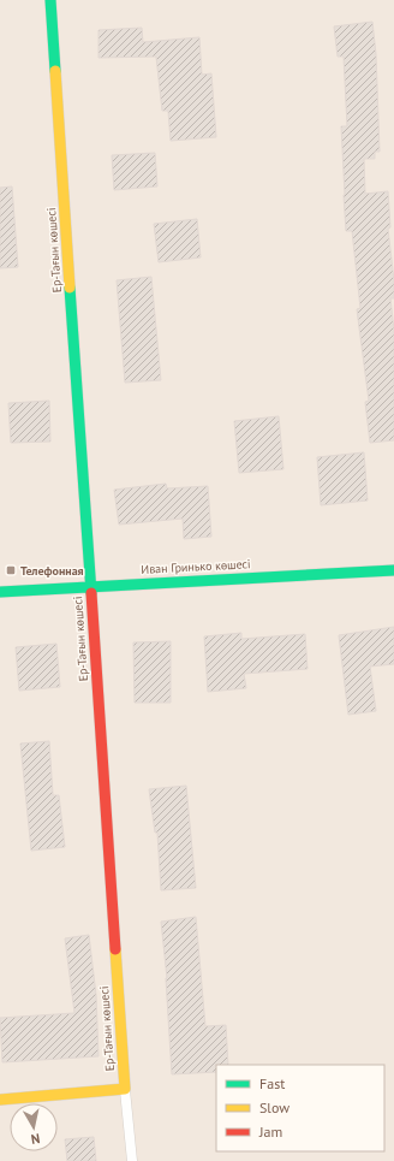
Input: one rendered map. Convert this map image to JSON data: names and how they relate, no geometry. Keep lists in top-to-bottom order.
{
  "streets": {
    "street": ["Ер-Тағын көшесі", "Иван Гринько көшесі"]
  },
  "crossings": [
    ["Ер-Тағын көшесі", "Иван Гринько көшесі"]
  ],
  "places": {
    "transit": ["Телефонная"]
  },
  "legend": ["Fast", "Slow", "Jam"],
  "north": "bottom"
}
